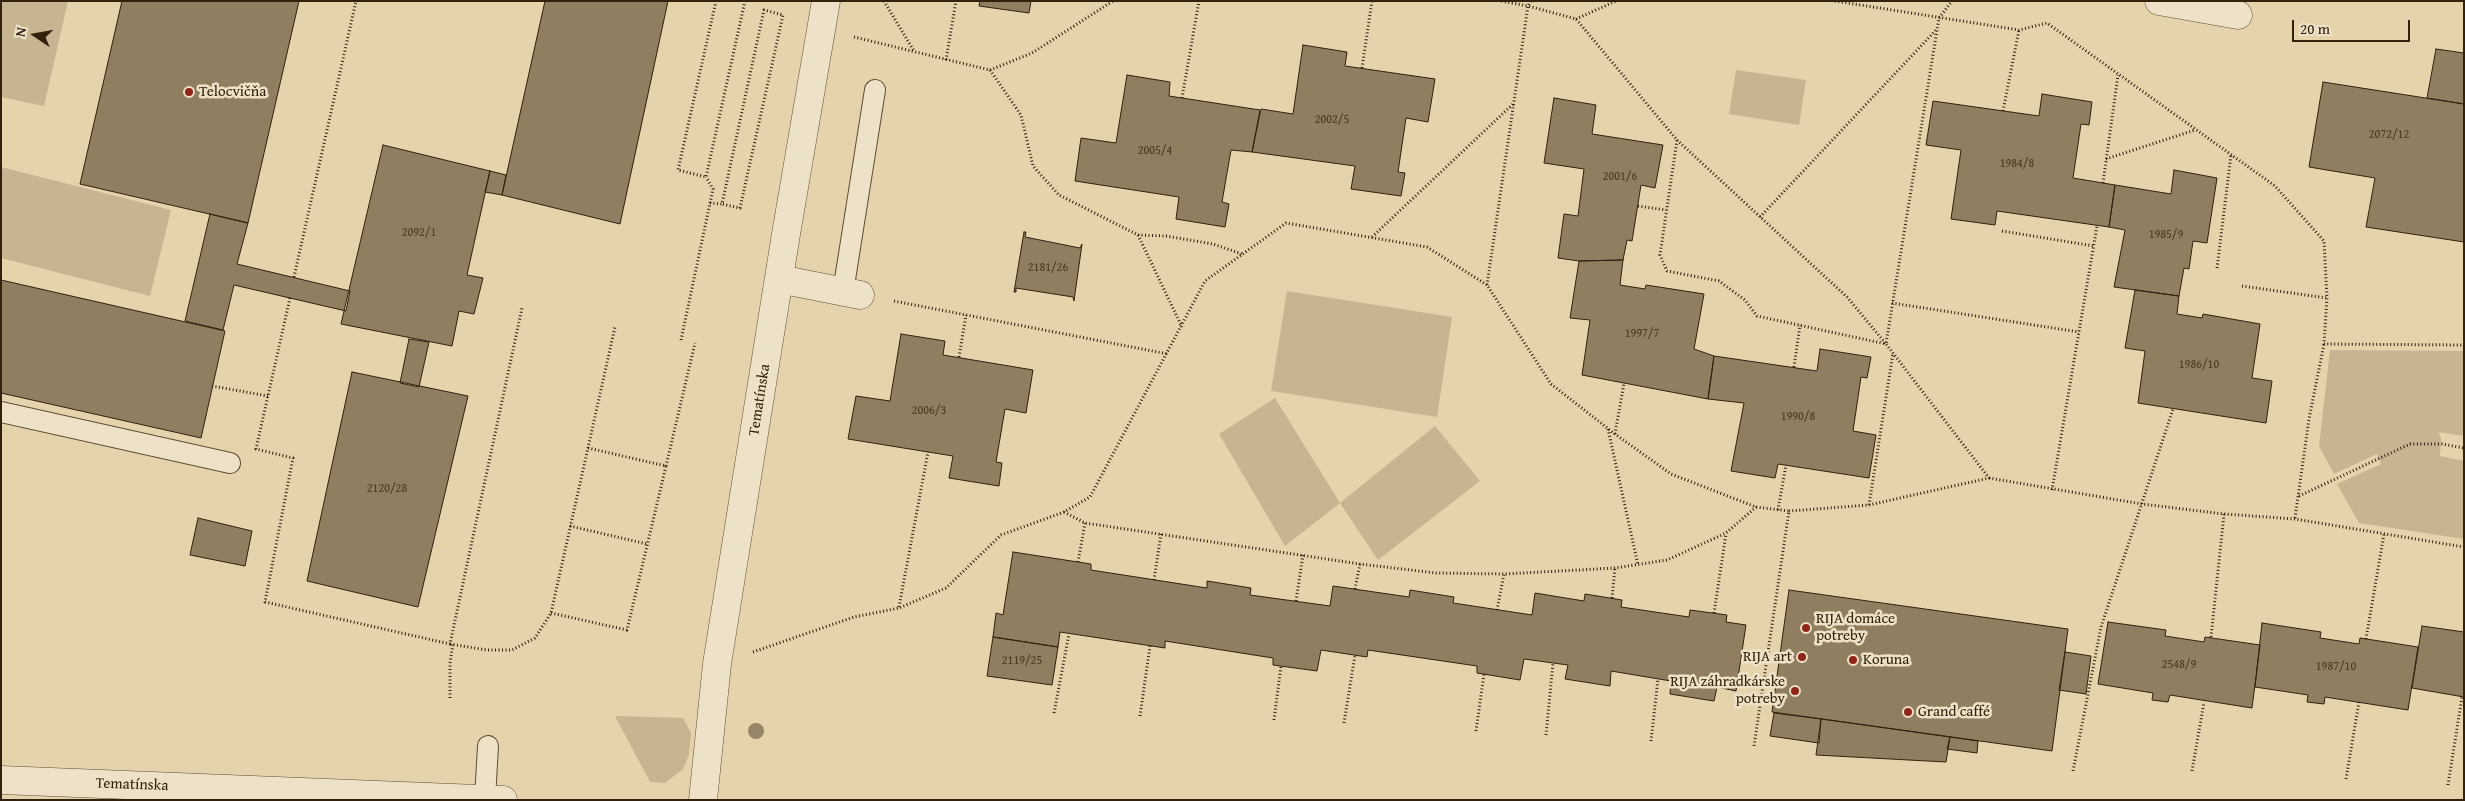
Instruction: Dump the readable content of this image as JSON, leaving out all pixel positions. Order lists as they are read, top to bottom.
{
  "streets": {
    "street": ["Tematínska"]
  },
  "places": [
    "Telocvičňa",
    "RIJA domáce potreby",
    "RIJA art",
    "Koruna",
    "RIJA záhradkárske potreby",
    "Grand caffé"
  ],
  "house_numbers": [
    "2002/5",
    "2072/12",
    "2005/4",
    "1984/8",
    "2001/6",
    "2092/1",
    "1985/9",
    "2181/26",
    "1997/7",
    "1986/10",
    "2006/3",
    "1990/8",
    "2120/28",
    "2119/25",
    "2548/9",
    "1987/10"
  ],
  "scale_bar": "20 m",
  "north": "left"
}
